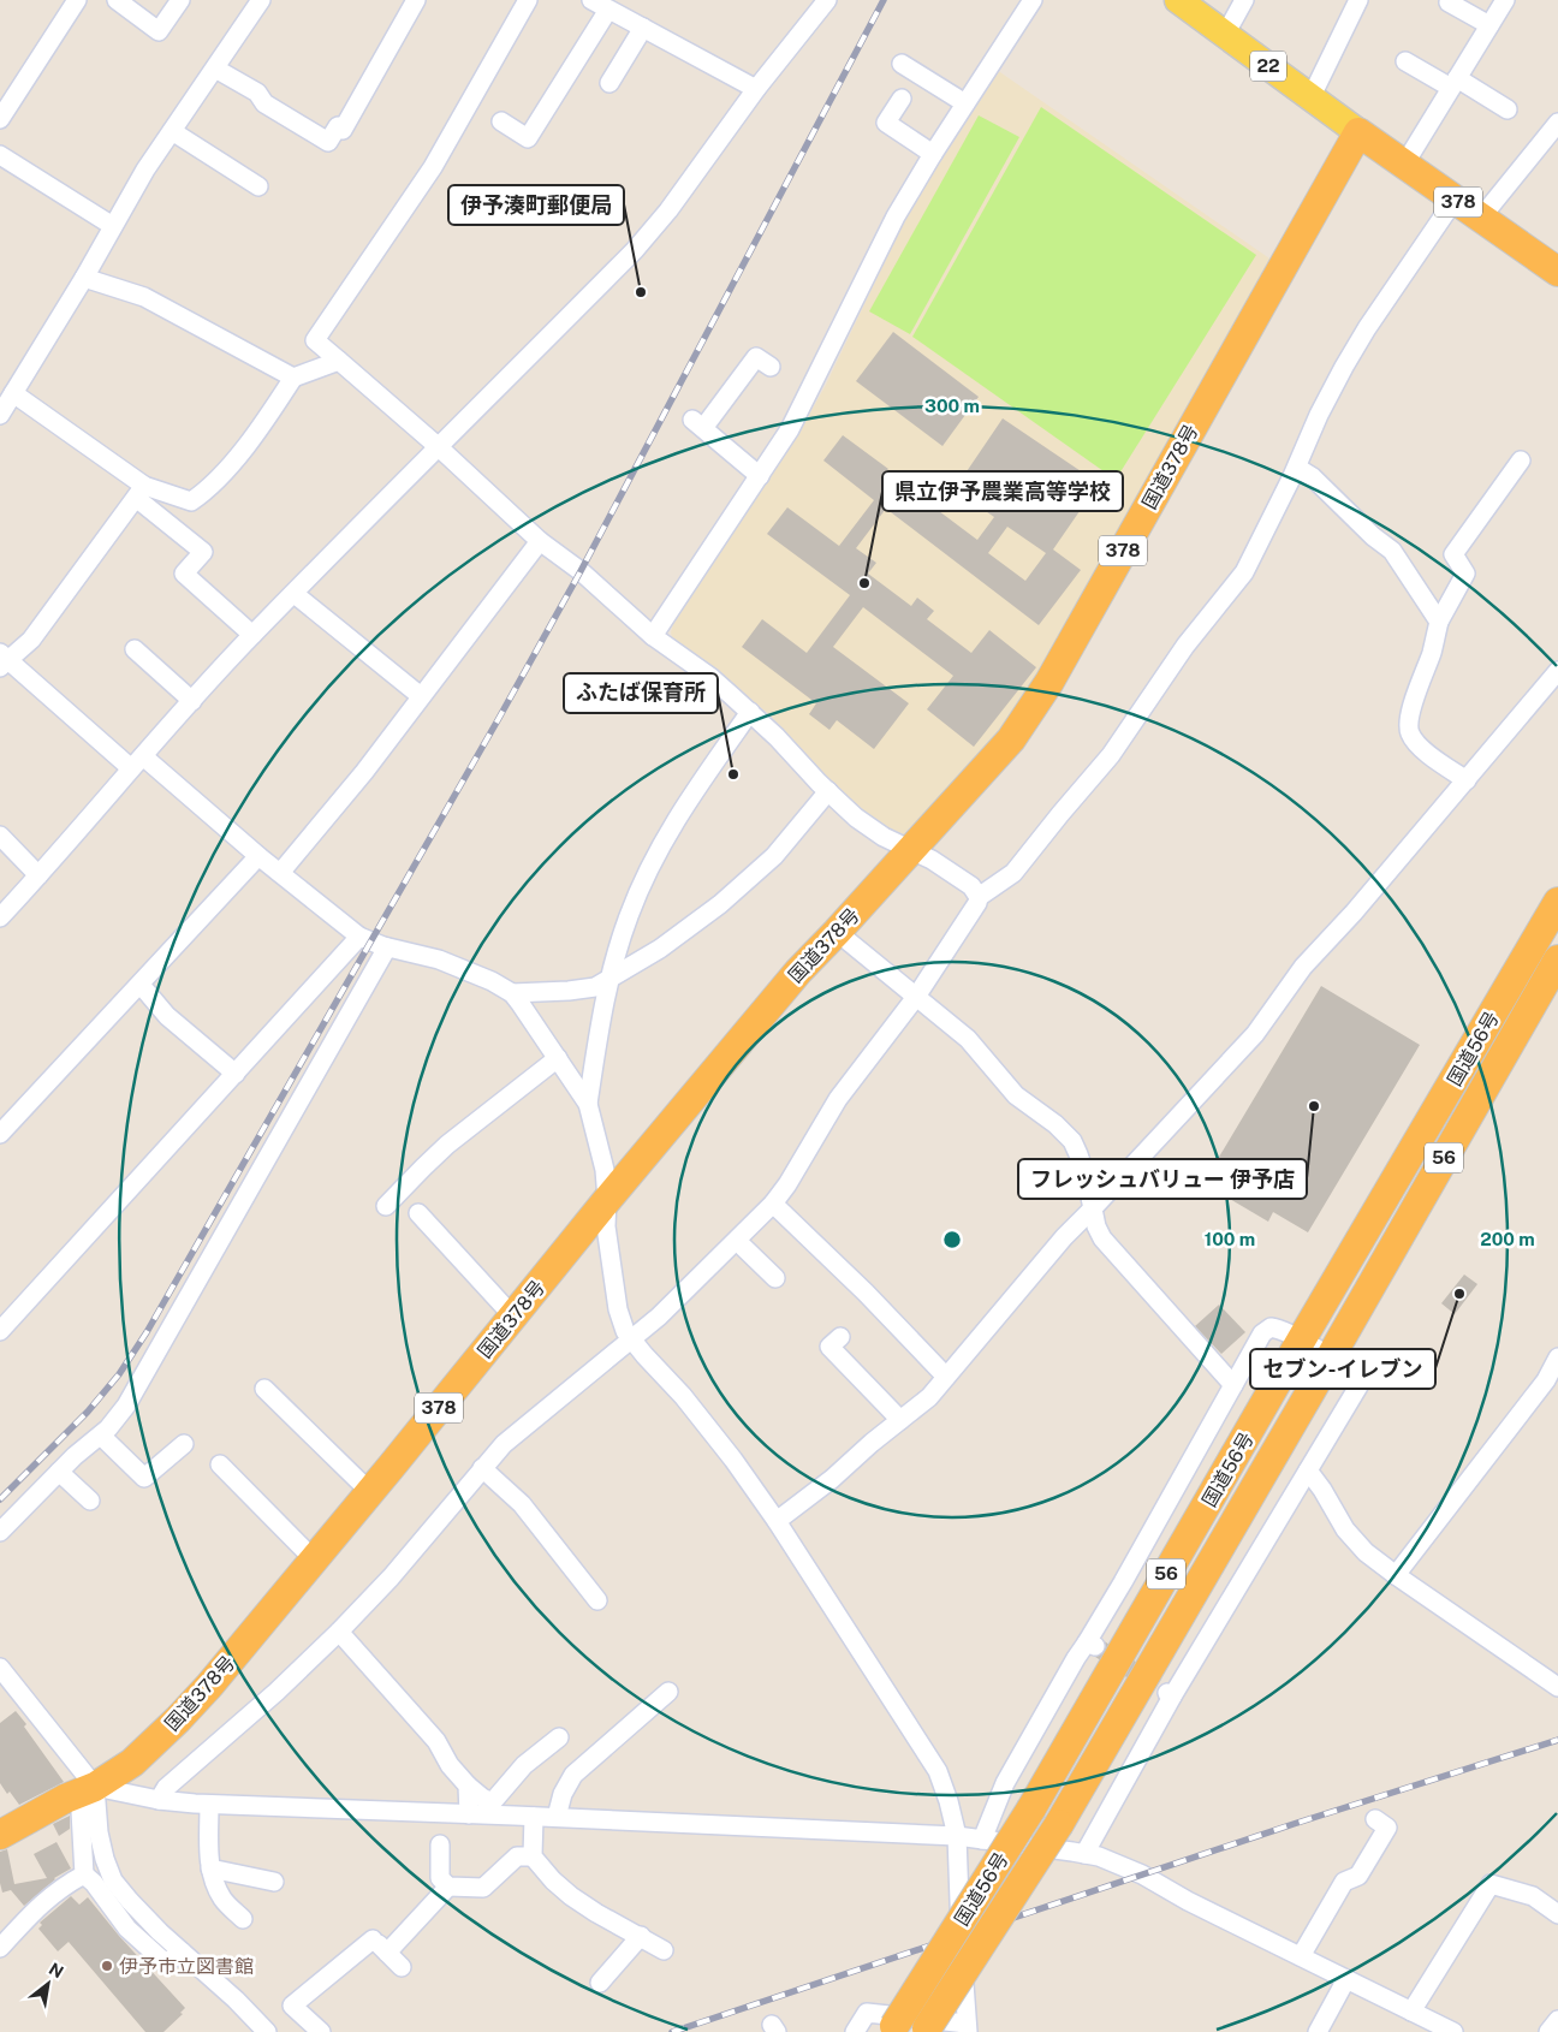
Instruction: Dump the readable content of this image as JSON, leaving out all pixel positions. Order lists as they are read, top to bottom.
{
  "streets": {
    "highway": [
      "378",
      "国道378号",
      "国道56号",
      "56"
    ],
    "main road": ["22"]
  },
  "crossings": [
    ["22", "378"],
    ["22", "国道378号"],
    ["378", "国道378号"]
  ],
  "places": [
    "伊予湊町郵便局",
    "県立伊予農業高等学校",
    "ふたば保育所",
    "フレッシュバリュー 伊予店",
    "セブン-イレブン",
    "伊予市立図書館"
  ],
  "north": "top right",
  "rings": ["300 m", "100 m", "200 m"]
}
